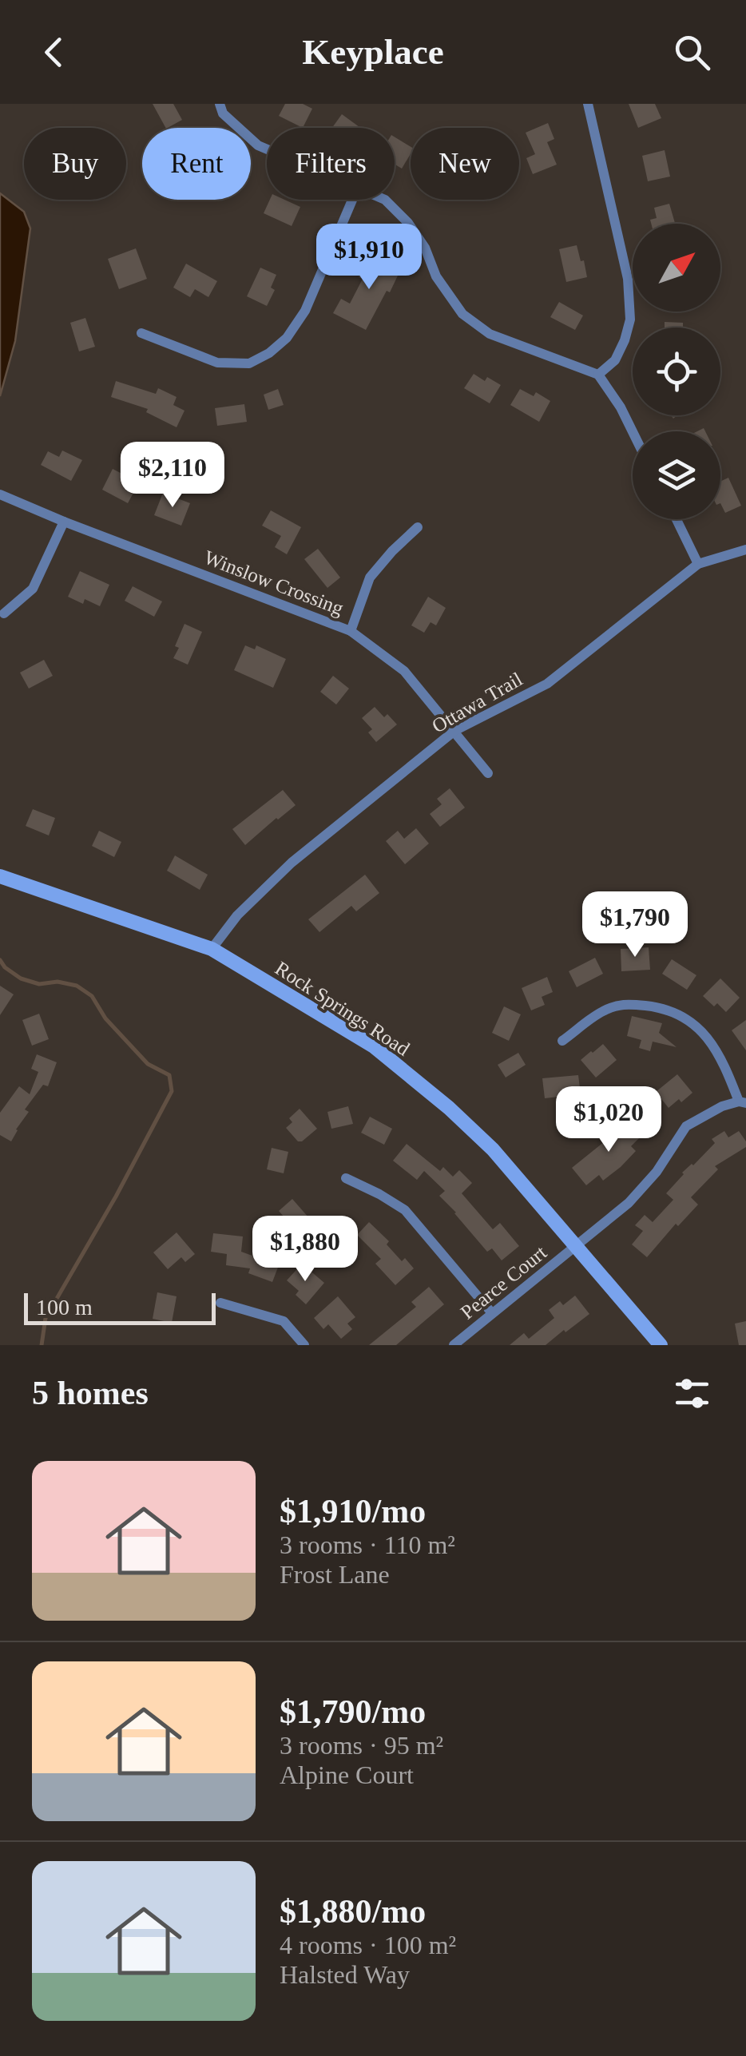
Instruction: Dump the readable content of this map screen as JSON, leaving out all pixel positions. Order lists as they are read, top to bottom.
{
  "streets": {
    "street": [
      "Winslow Crossing",
      "Ottawa Trail",
      "Rock Springs Road",
      "Pearce Court"
    ]
  },
  "crossings": [
    ["Winslow Crossing", "Ottawa Trail"],
    ["Ottawa Trail", "Rock Springs Road"],
    ["Rock Springs Road", "Pearce Court"]
  ],
  "scale_bar": "100 m",
  "north": "top right",
  "page": {
    "header": "Keyplace",
    "chip": [
      "Buy",
      "Rent",
      "Filters",
      "New"
    ],
    "price": [
      "$1,910",
      "$2,110",
      "$1,790",
      "$1,020",
      "$1,880"
    ],
    "scale": "100 m",
    "heading": "5 homes",
    "list": [
      {
        "name": "$1,910/mo",
        "note": "3 rooms · 110 m² · Frost Lane"
      },
      {
        "name": "$1,790/mo",
        "note": "3 rooms · 95 m² · Alpine Court"
      },
      {
        "name": "$1,880/mo",
        "note": "4 rooms · 100 m² · Halsted Way"
      }
    ]
  }
}
